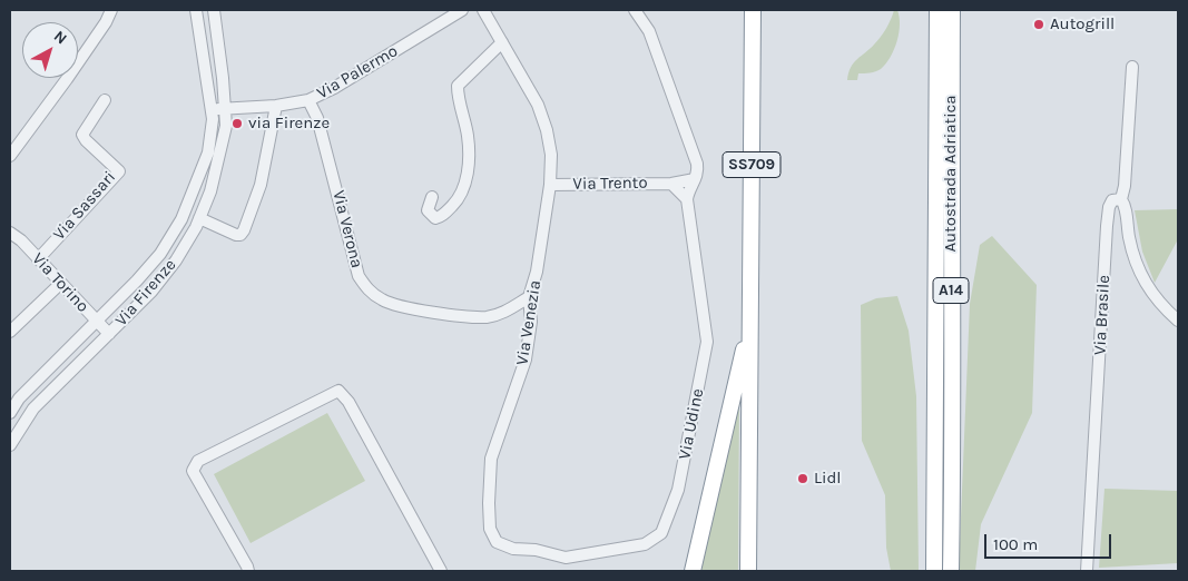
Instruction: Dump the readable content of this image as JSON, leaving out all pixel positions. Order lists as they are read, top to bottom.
{
  "streets": {
    "highway": ["SS709", "Autostrada Adriatica", "A14"],
    "street": [
      "Via Palermo",
      "Via Trento",
      "Via Sassari",
      "Via Verona",
      "Via Torino",
      "Via Firenze",
      "Via Brasile",
      "Via Venezia",
      "Via Udine"
    ]
  },
  "crossings": [
    ["Via Palermo", "Via Verona"],
    ["Via Palermo", "Via Firenze"],
    ["Via Trento", "Via Venezia"],
    ["Via Sassari", "Via Torino"],
    ["Via Verona", "Via Venezia"],
    ["Via Torino", "Via Firenze"],
    ["Via Venezia", "Via Udine"]
  ],
  "places": ["Autogrill", "via Firenze", "Lidl"],
  "scale_bar": "100 m",
  "north": "top right"
}
